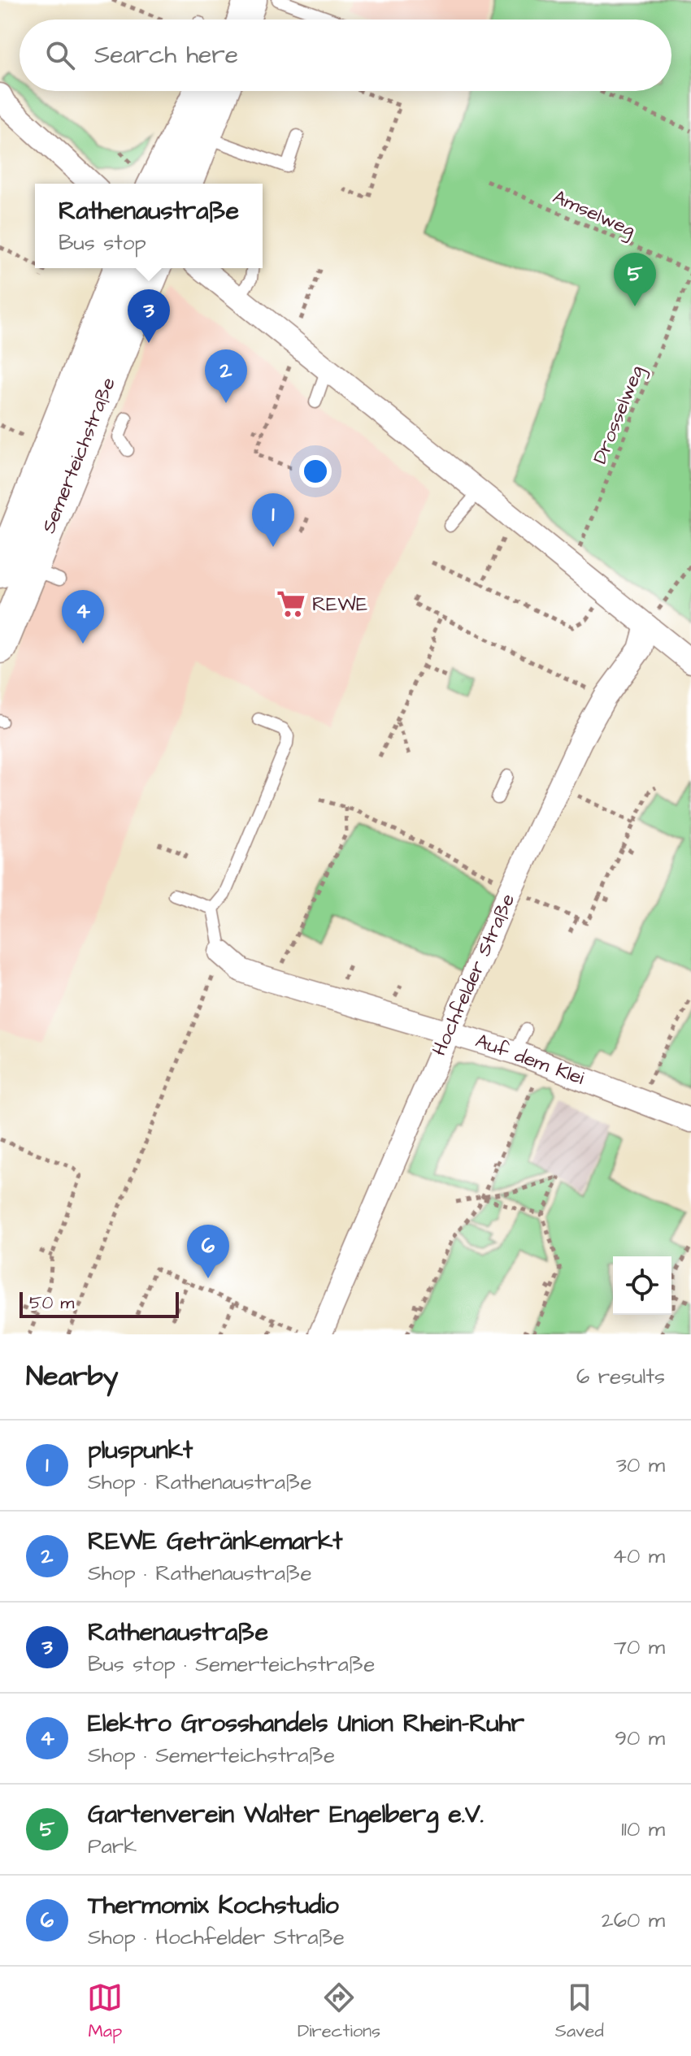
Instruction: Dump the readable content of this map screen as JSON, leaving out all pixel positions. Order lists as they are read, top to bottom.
{
  "streets": {
    "main road": ["Semerteichstraße"],
    "street": ["Hochfelder Straße", "Auf dem Klei"],
    "path": ["Amselweg", "Drosselweg"]
  },
  "crossings": [
    ["Amselweg", "Drosselweg"],
    ["Hochfelder Straße", "Auf dem Klei"]
  ],
  "places": {
    "supermarket": ["REWE"]
  },
  "scale_bar": "50 m",
  "page": {
    "search": "Search here",
    "popup": ["Rathenaustraße", "Bus stop"],
    "pins": [
      "5",
      "3",
      "2",
      "1",
      "4",
      "6"
    ],
    "scale": "50 m",
    "heading": ["Nearby", "6 results"],
    "list": [
      {
        "mark": "1",
        "name": "pluspunkt",
        "note": "Shop · Rathenaustraße",
        "value": "30 m"
      },
      {
        "mark": "2",
        "name": "REWE Getränkemarkt",
        "note": "Shop · Rathenaustraße",
        "value": "40 m"
      },
      {
        "mark": "3",
        "name": "Rathenaustraße",
        "note": "Bus stop · Semerteichstraße",
        "value": "70 m"
      },
      {
        "mark": "4",
        "name": "Elektro Grosshandels Union Rhein-Ruhr",
        "note": "Shop · Semerteichstraße",
        "value": "90 m"
      },
      {
        "mark": "5",
        "name": "Gartenverein Walter Engelberg e.V.",
        "note": "Park",
        "value": "110 m"
      },
      {
        "mark": "6",
        "name": "Thermomix Kochstudio",
        "note": "Shop · Hochfelder Straße",
        "value": "260 m"
      }
    ],
    "nav": ["Map", "Directions", "Saved"]
  }
}
